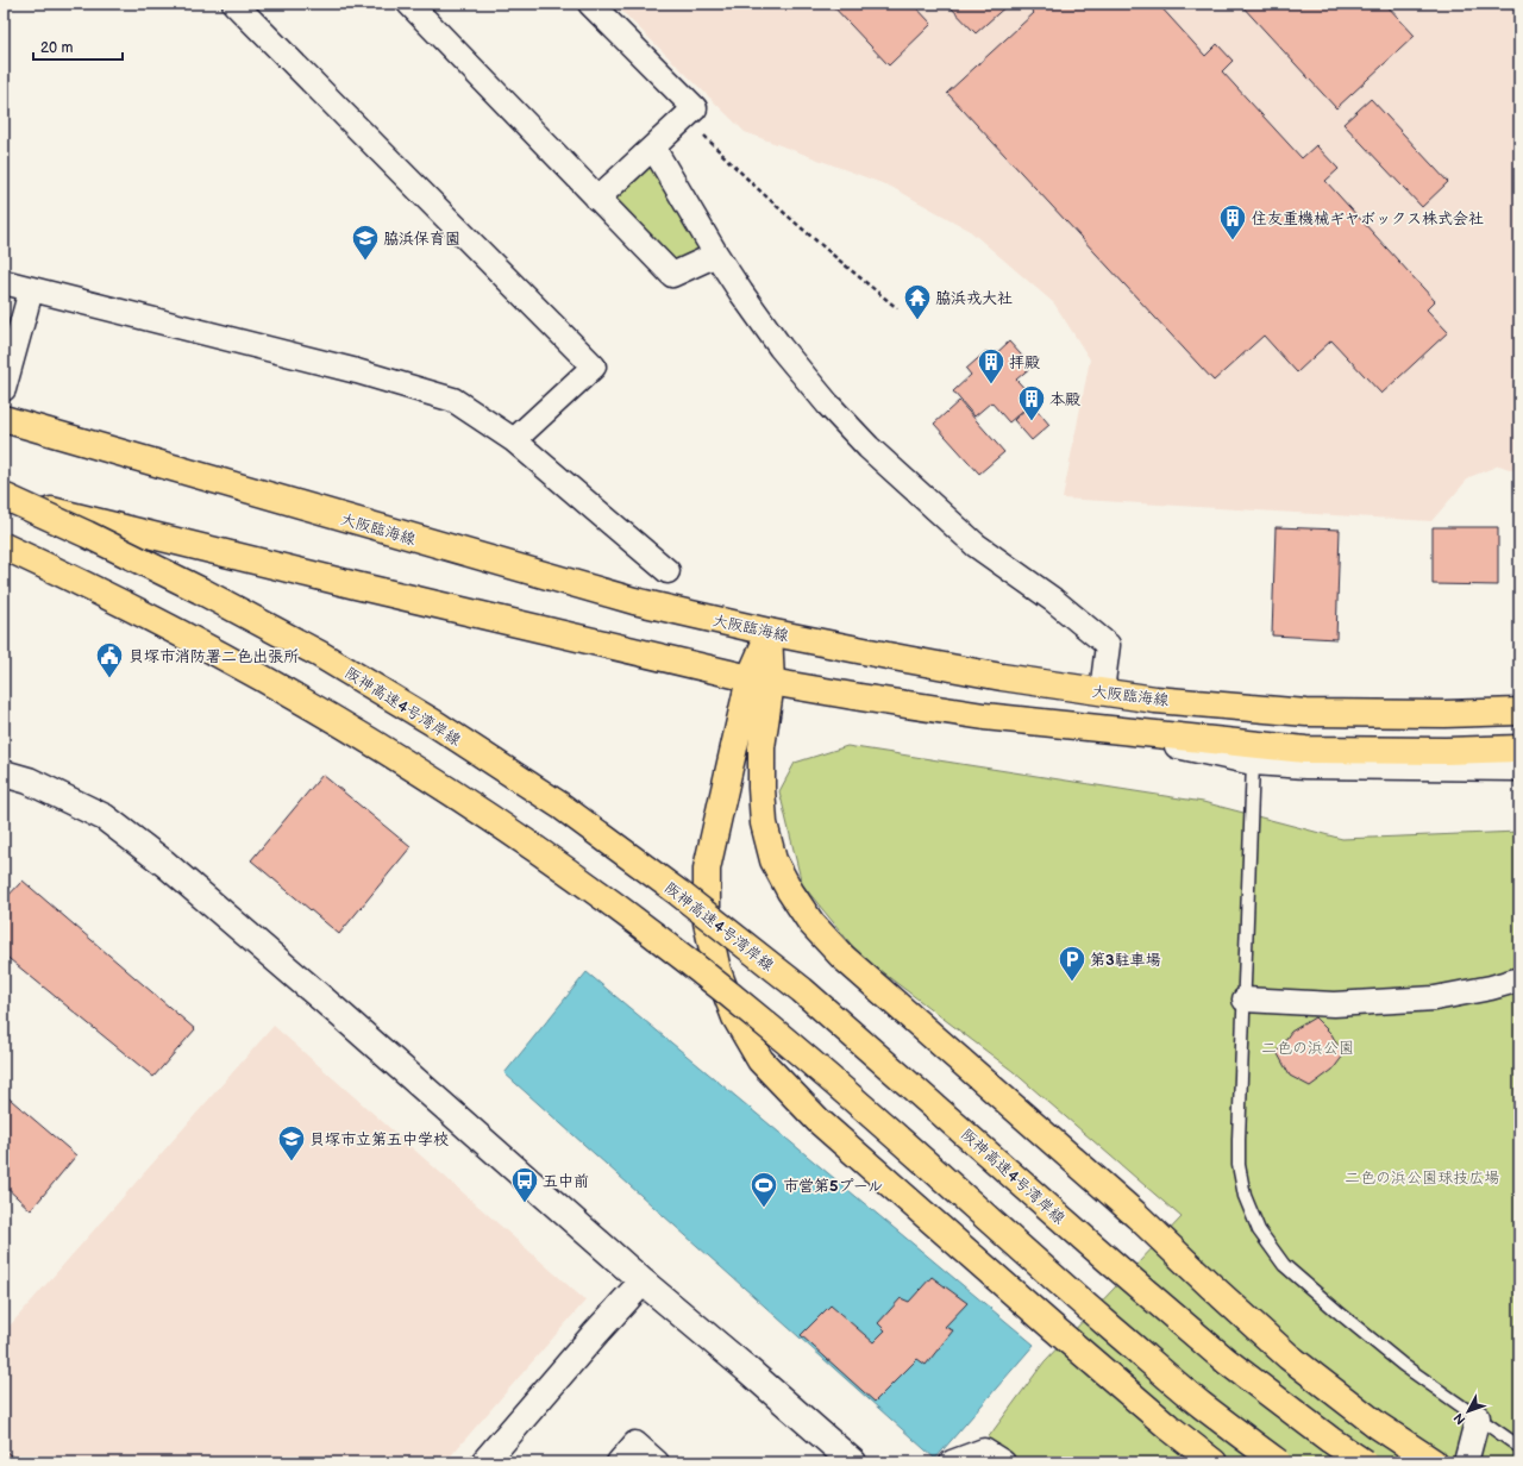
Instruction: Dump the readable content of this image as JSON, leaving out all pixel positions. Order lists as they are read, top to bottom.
{
  "streets": {
    "main road": ["大阪臨海線", "阪神高速4号湾岸線"]
  },
  "parks": ["二色の浜公園", "二色の浜公園球技広場"],
  "places": {
    "building": ["住友重機械ギヤボックス株式会社", "拝殿", "本殿"],
    "school or university": ["脇浜保育園", "貝塚市立第五中学校"],
    "temple": ["脇浜戎大社"],
    "public building": ["貝塚市消防署二色出張所"],
    "parking": ["第3駐車場"],
    "bus stop": ["五中前"],
    "sports": ["市営第5プール"]
  },
  "scale_bar": "20 m",
  "north": "bottom left"
}
